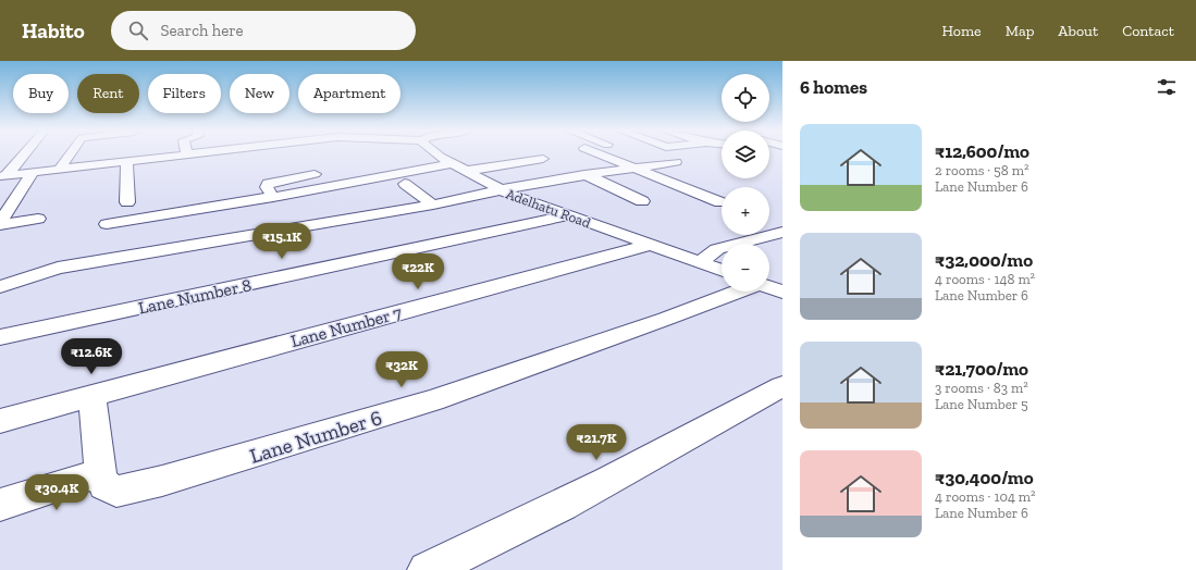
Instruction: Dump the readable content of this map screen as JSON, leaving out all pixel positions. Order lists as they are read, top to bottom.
{
  "streets": {
    "street": [
      "Adelhatu Road",
      "Lane Number 8",
      "Lane Number 7",
      "Lane Number 6"
    ]
  },
  "crossings": [
    ["Adelhatu Road", "Lane Number 8"],
    ["Adelhatu Road", "Lane Number 7"]
  ],
  "page": {
    "header": "Habito",
    "search": "Search here",
    "nav": [
      "Home",
      "Map",
      "About",
      "Contact"
    ],
    "heading": "6 homes",
    "map_buttons": ["+", "−"],
    "chip": [
      "Buy",
      "Rent",
      "Filters",
      "New",
      "Apartment"
    ],
    "list": [
      {
        "name": "₹12,600/mo",
        "note": "2 rooms · 58 m² · Lane Number 6"
      },
      {
        "name": "₹32,000/mo",
        "note": "4 rooms · 148 m² · Lane Number 6"
      },
      {
        "name": "₹21,700/mo",
        "note": "3 rooms · 83 m² · Lane Number 5"
      },
      {
        "name": "₹30,400/mo",
        "note": "4 rooms · 104 m² · Lane Number 6"
      }
    ],
    "price": [
      "₹15.1K",
      "₹22K",
      "₹12.6K",
      "₹32K",
      "₹21.7K",
      "₹30.4K"
    ]
  }
}
